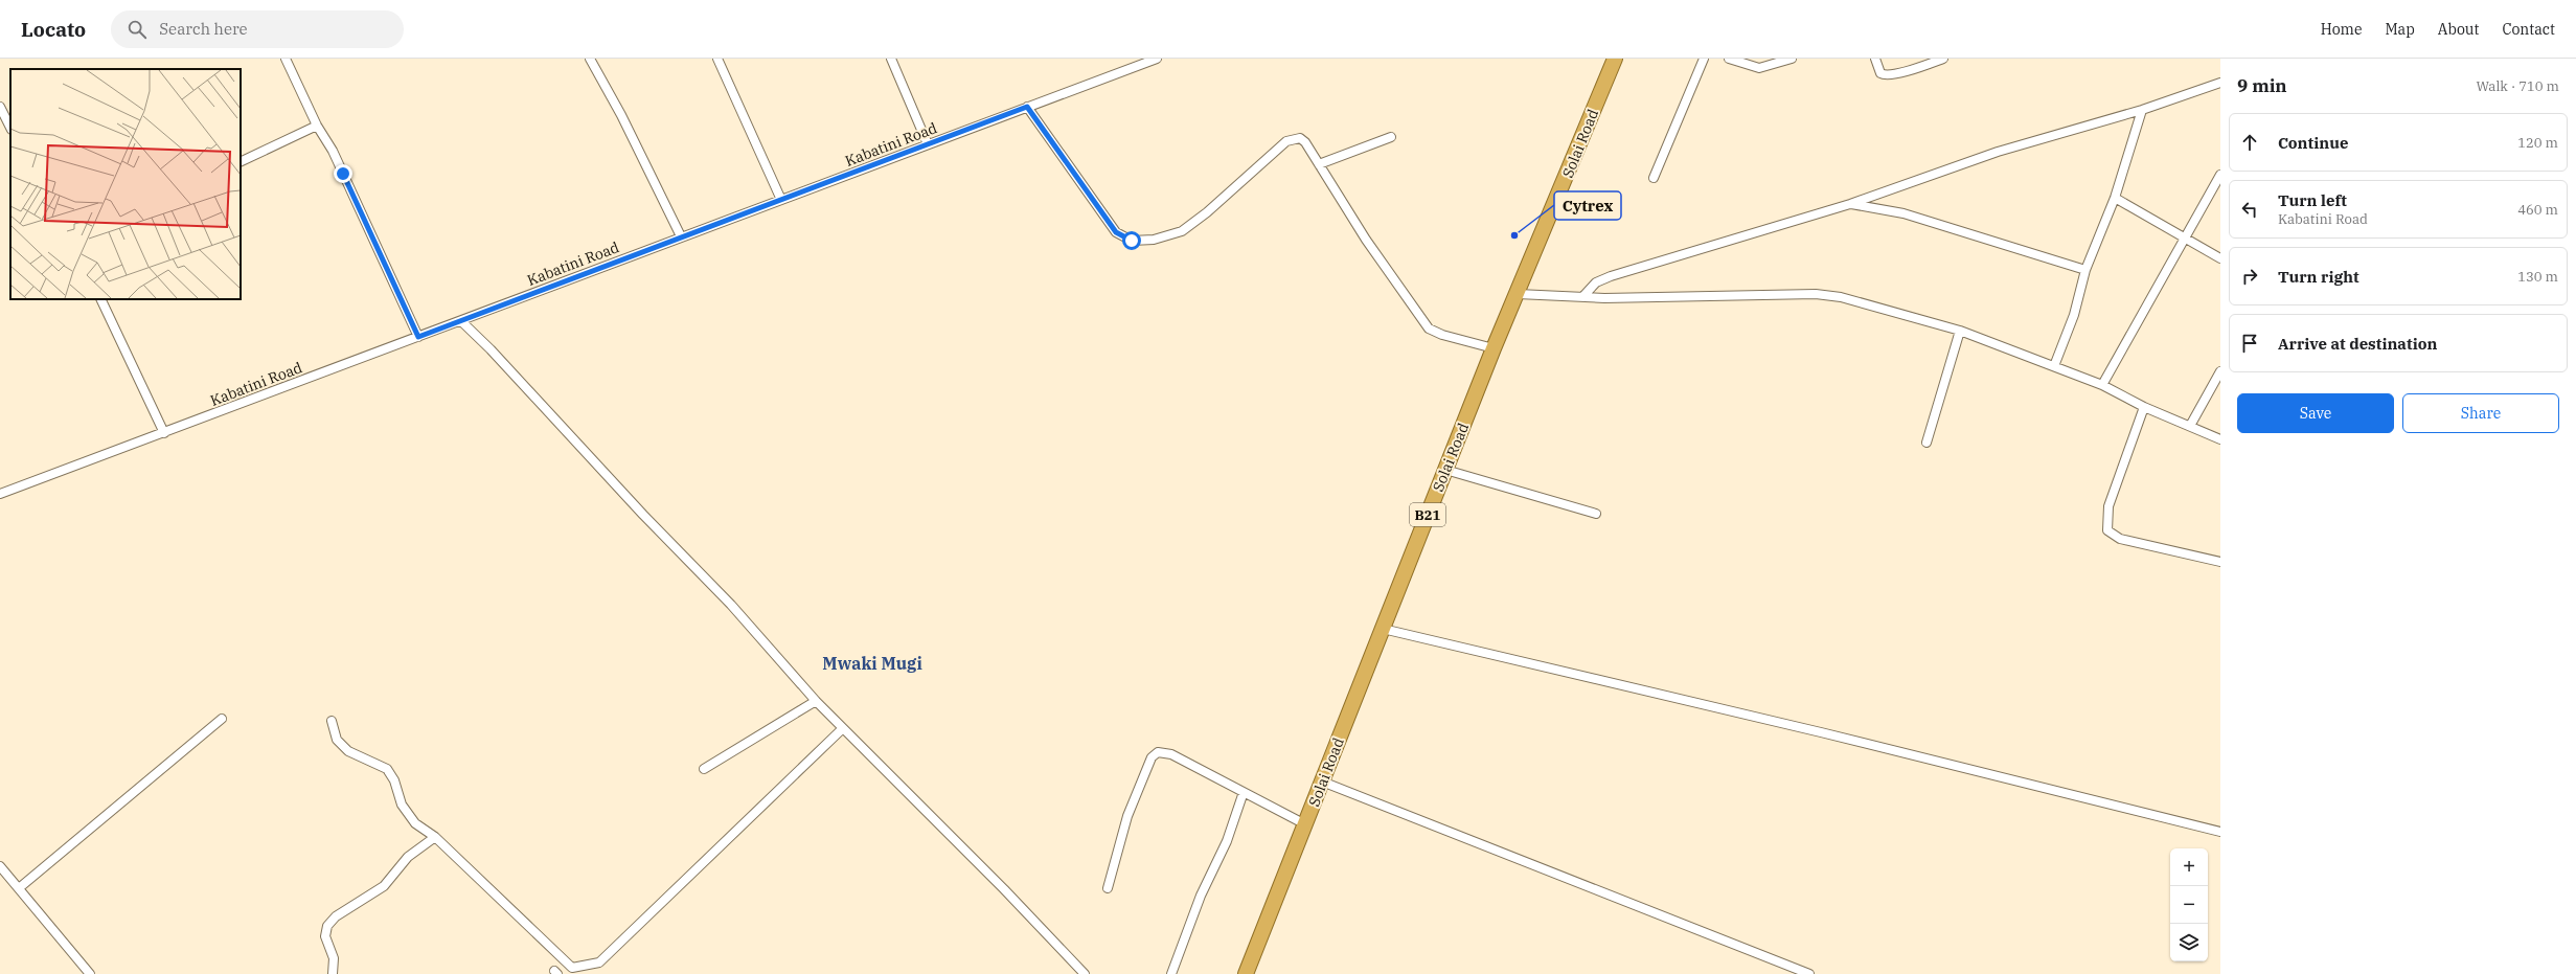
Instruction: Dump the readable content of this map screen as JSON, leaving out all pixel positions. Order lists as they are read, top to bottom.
{
  "streets": {
    "highway": ["Solai Road", "B21"],
    "street": ["Kabatini Road"]
  },
  "districts": ["Mwaki Mugi"],
  "places": ["Cytrex"],
  "page": {
    "header": "Locato",
    "search": "Search here",
    "nav": [
      "Home",
      "Map",
      "About",
      "Contact"
    ],
    "heading": ["9 min", "Walk · 710 m"],
    "list": [
      ["Continue", "120 m"],
      ["Turn left", "Kabatini Road", "460 m"],
      ["Turn right", "130 m"],
      "Arrive at destination"
    ],
    "buttons": ["Save", "Share"],
    "map_buttons": ["+", "−"]
  }
}
